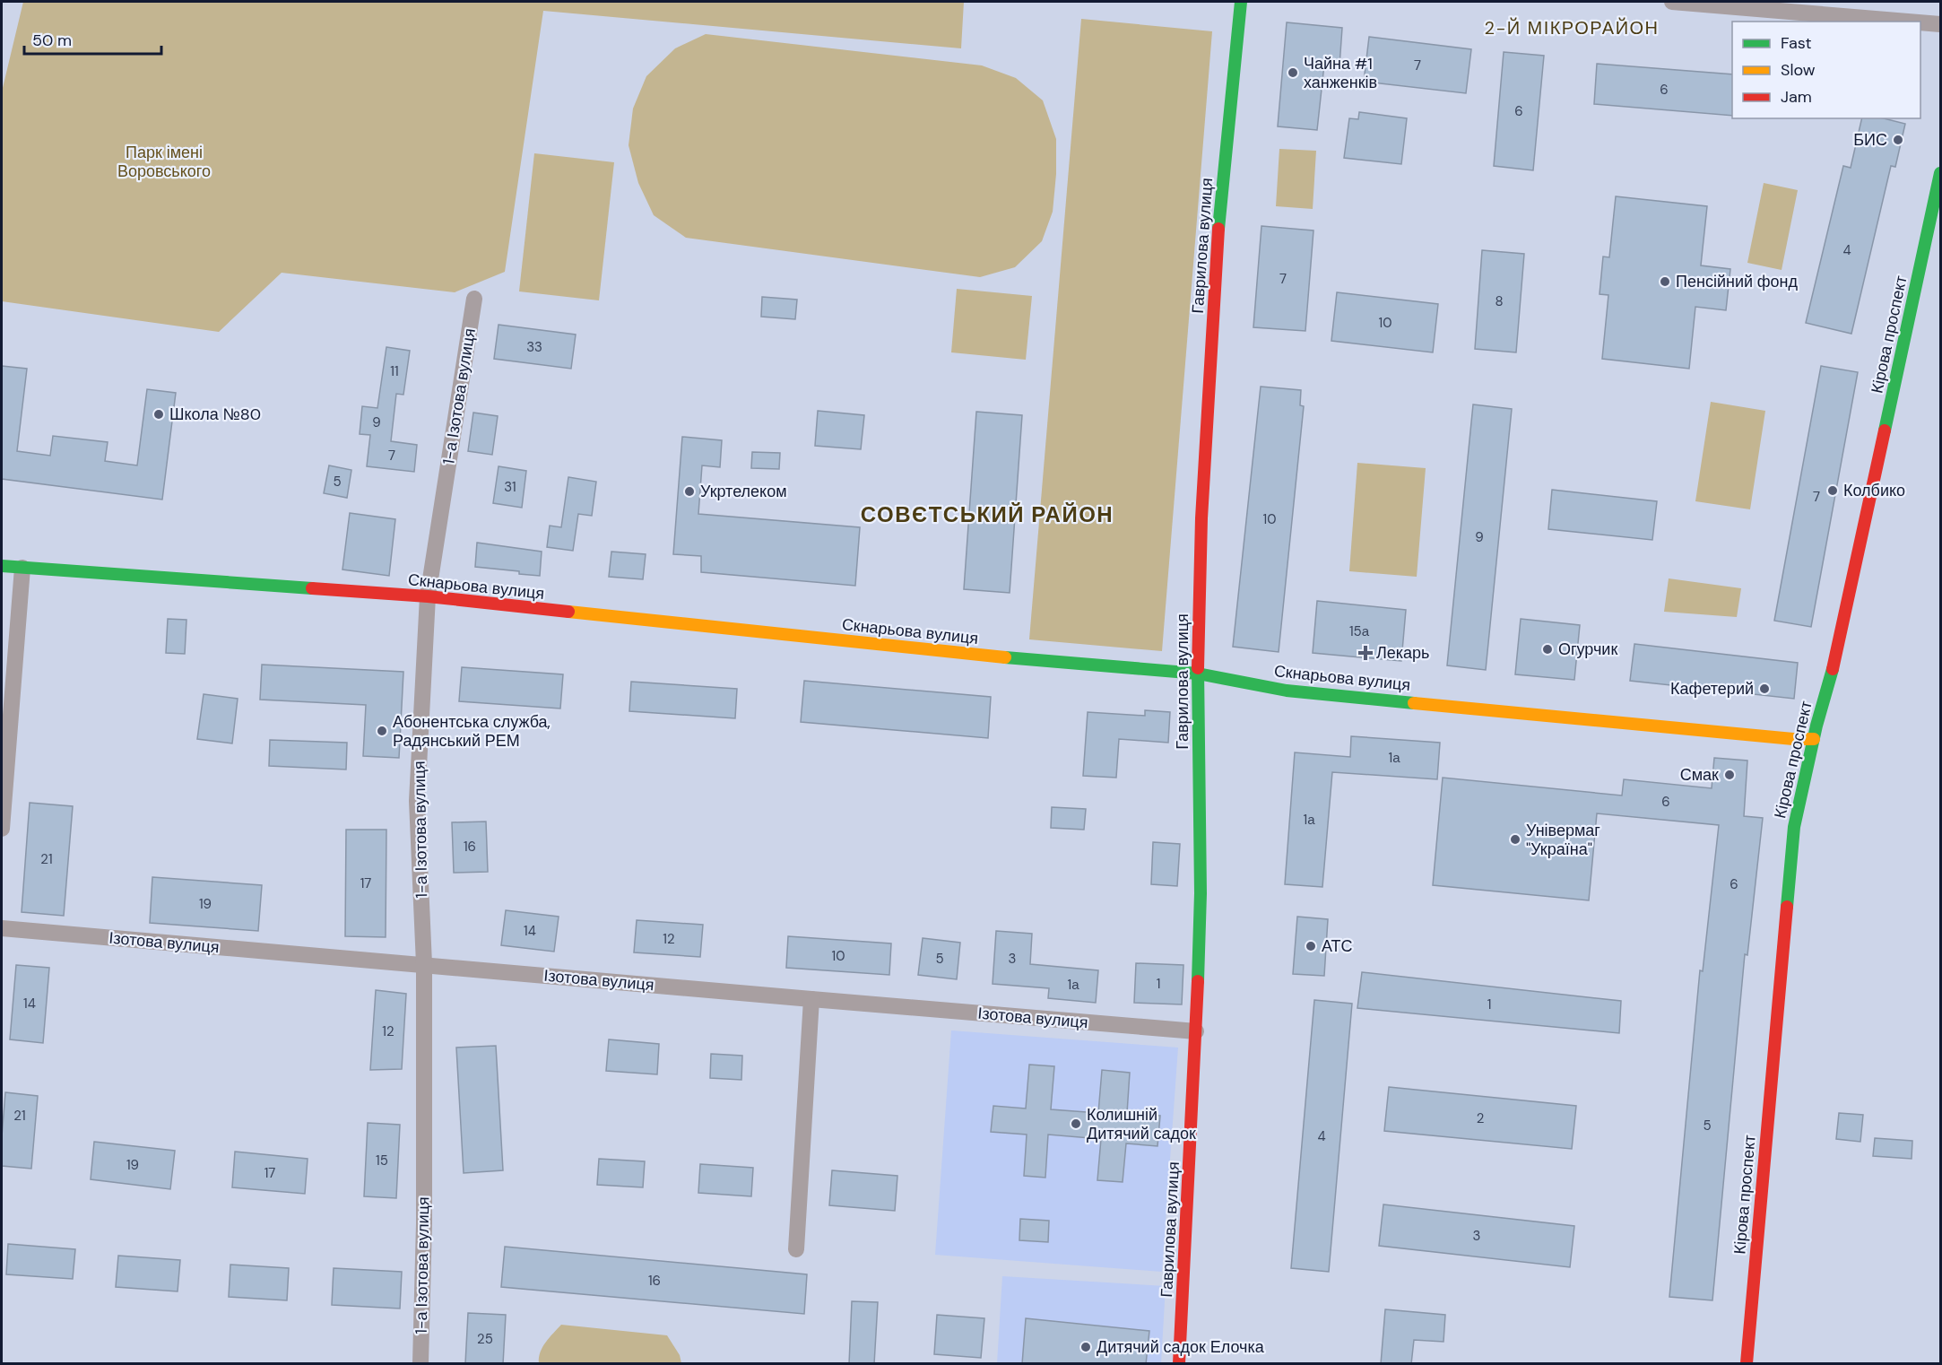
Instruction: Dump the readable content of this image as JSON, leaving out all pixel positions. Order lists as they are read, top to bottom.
{
  "streets": {
    "street": [
      "Гаврилова вулиця",
      "Кірова проспект",
      "1-а Ізотова вулиця",
      "Скнарьова вулиця",
      "Ізотова вулиця"
    ]
  },
  "crossings": [
    ["Гаврилова вулиця", "Скнарьова вулиця"],
    ["Гаврилова вулиця", "Ізотова вулиця"],
    ["Кірова проспект", "Скнарьова вулиця"],
    ["1-а Ізотова вулиця", "Скнарьова вулиця"],
    ["1-а Ізотова вулиця", "Ізотова вулиця"]
  ],
  "districts": ["2-Й МІКРОРАЙОН", "СОВЄТСЬКИЙ РАЙОН"],
  "parks": ["Парк імені Воровського"],
  "places": {
    "other": [
      "Чайна #1 ханженків",
      "БИС",
      "Пенсійний фонд",
      "Школа №80",
      "Колбико",
      "Укртелеком",
      "Огурчик",
      "Кафетерий",
      "Абонентська служба, Радянський РЕМ",
      "Смак",
      "Універмаг \"Україна\"",
      "АТС",
      "Колишній Дитячий садок",
      "Дитячий садок Елочка"
    ],
    "health": ["Лекарь"]
  },
  "house_numbers": [
    "7",
    "6",
    "6",
    "4",
    "7",
    "8",
    "10",
    "33",
    "11",
    "9",
    "7",
    "5",
    "31",
    "7",
    "10",
    "9",
    "15а",
    "1а",
    "6",
    "1а",
    "16",
    "21",
    "17",
    "6",
    "19",
    "14",
    "12",
    "10",
    "5",
    "3",
    "1",
    "1а",
    "14",
    "1",
    "12",
    "21",
    "2",
    "5",
    "4",
    "15",
    "19",
    "17",
    "3",
    "16",
    "25"
  ],
  "legend": ["Fast", "Slow", "Jam"],
  "scale_bar": "50 m"
}
